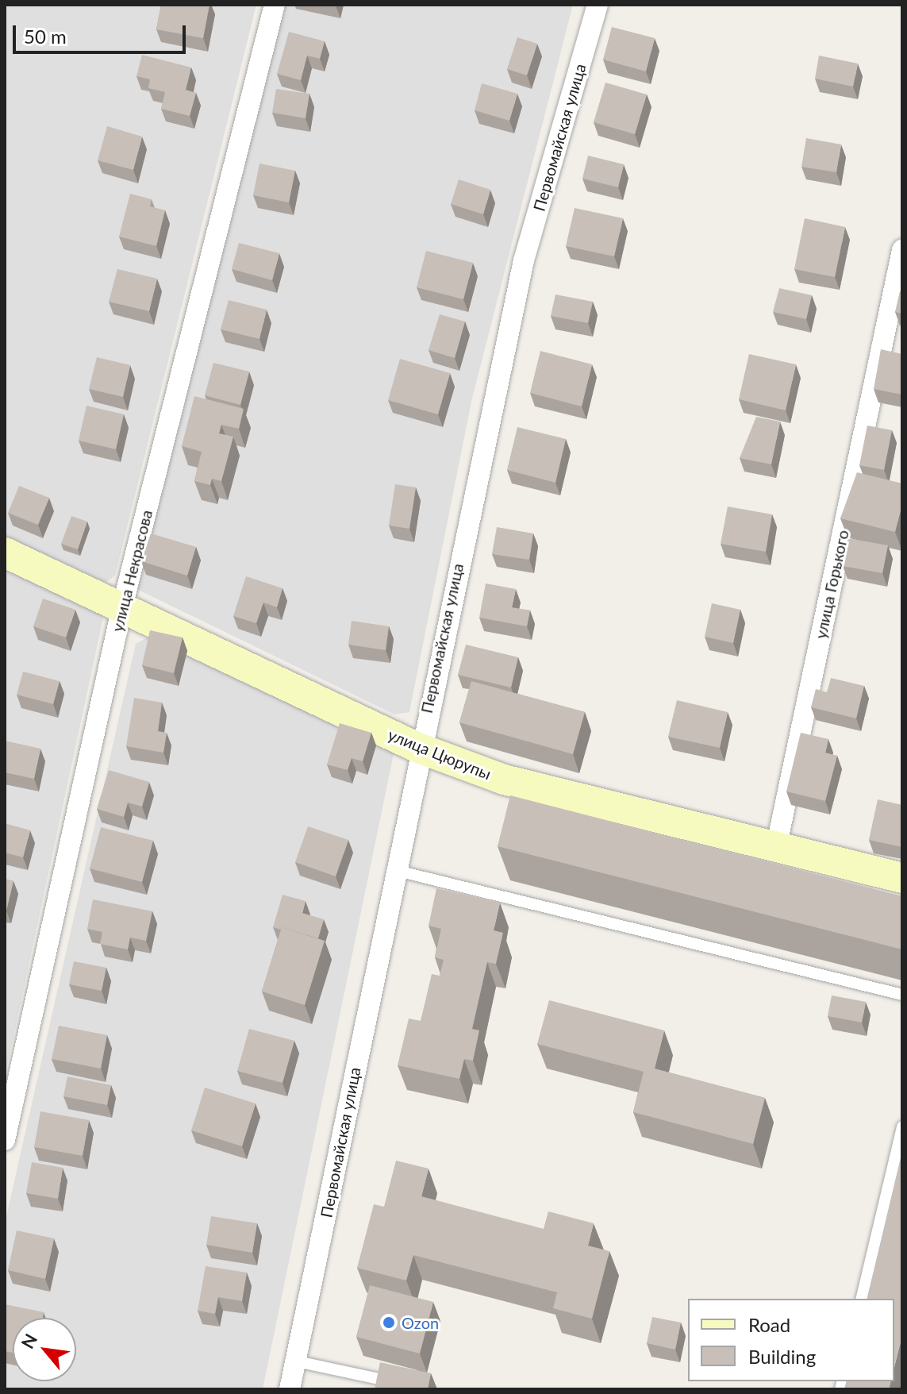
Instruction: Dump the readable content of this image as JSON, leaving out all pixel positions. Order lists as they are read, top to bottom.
{
  "streets": {
    "street": [
      "Первомайская улица",
      "улица Некрасова",
      "улица Горького",
      "улица Цюрупы"
    ]
  },
  "crossings": [
    ["Первомайская улица", "улица Цюрупы"],
    ["улица Некрасова", "улица Цюрупы"],
    ["улица Горького", "улица Цюрупы"]
  ],
  "places": ["Ozon"],
  "legend": ["Road", "Building"],
  "scale_bar": "50 m",
  "north": "top left"
}
